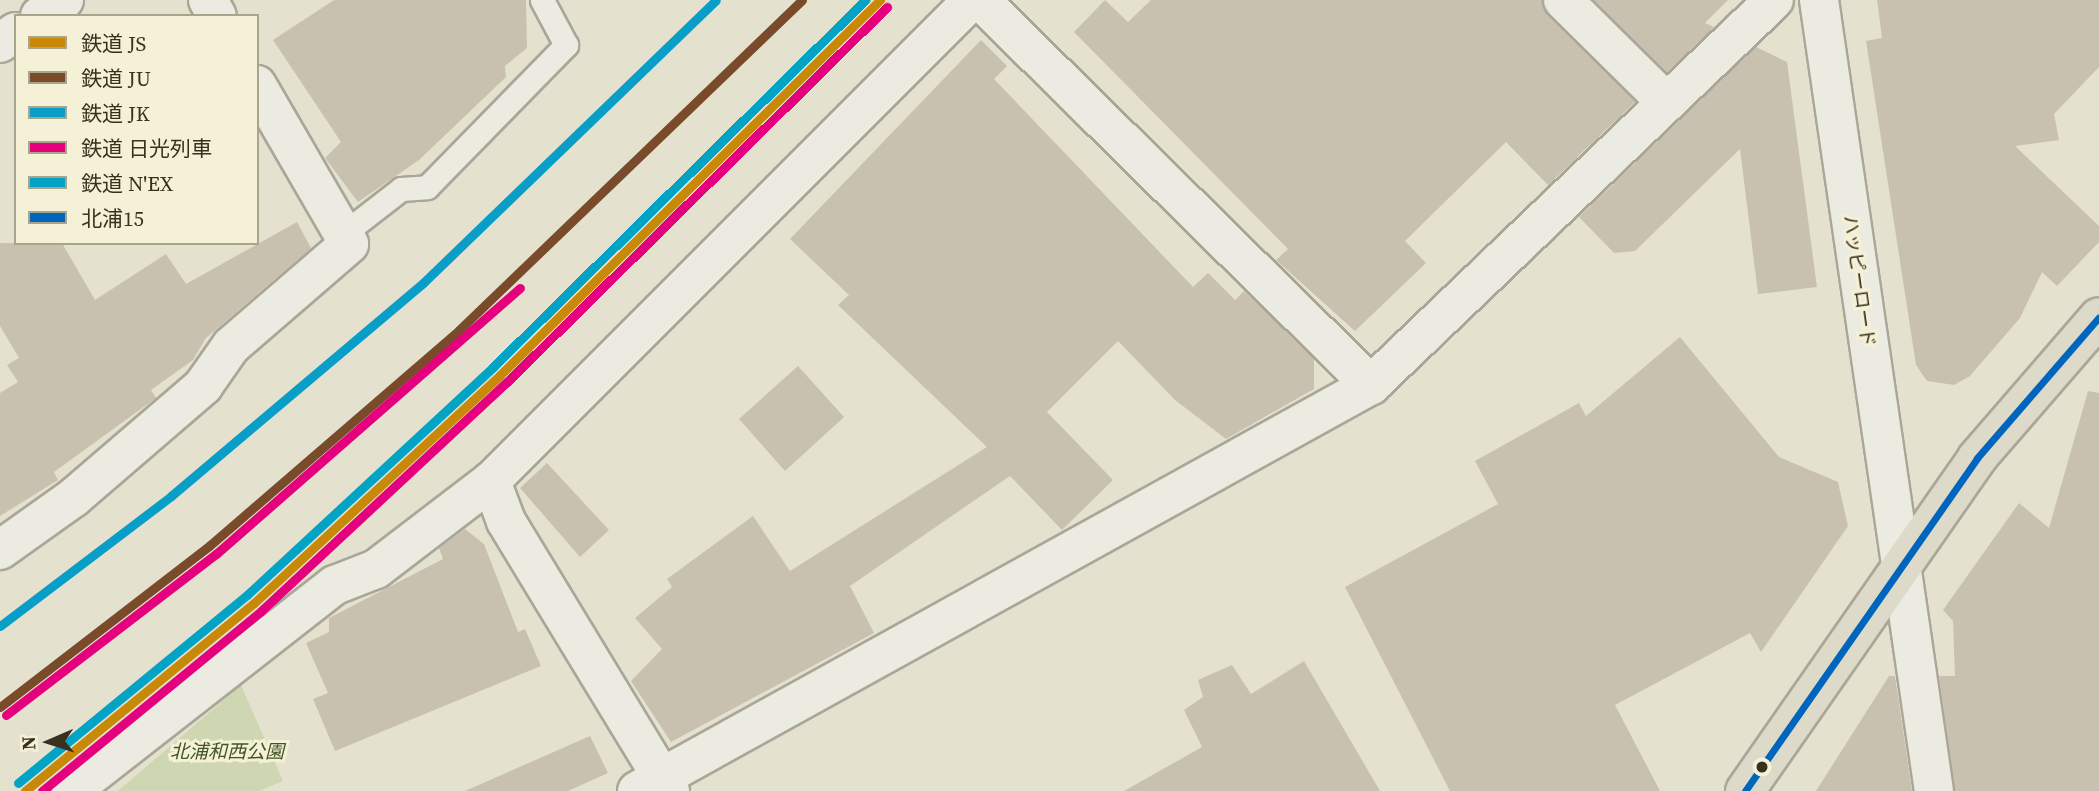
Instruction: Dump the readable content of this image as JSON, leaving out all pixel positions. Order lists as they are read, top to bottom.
{
  "streets": {
    "street": ["ハッピーロード"]
  },
  "parks": ["北浦和西公園"],
  "lines": [
    "rail line JS",
    "rail line JU",
    "rail line JK",
    "rail line N'EX",
    "rail line 日光列車",
    "transit line 北浦15"
  ],
  "legend": [
    "鉄道 JS",
    "鉄道 JU",
    "鉄道 JK",
    "鉄道 日光列車",
    "鉄道 N'EX",
    "北浦15"
  ],
  "north": "left"
}
